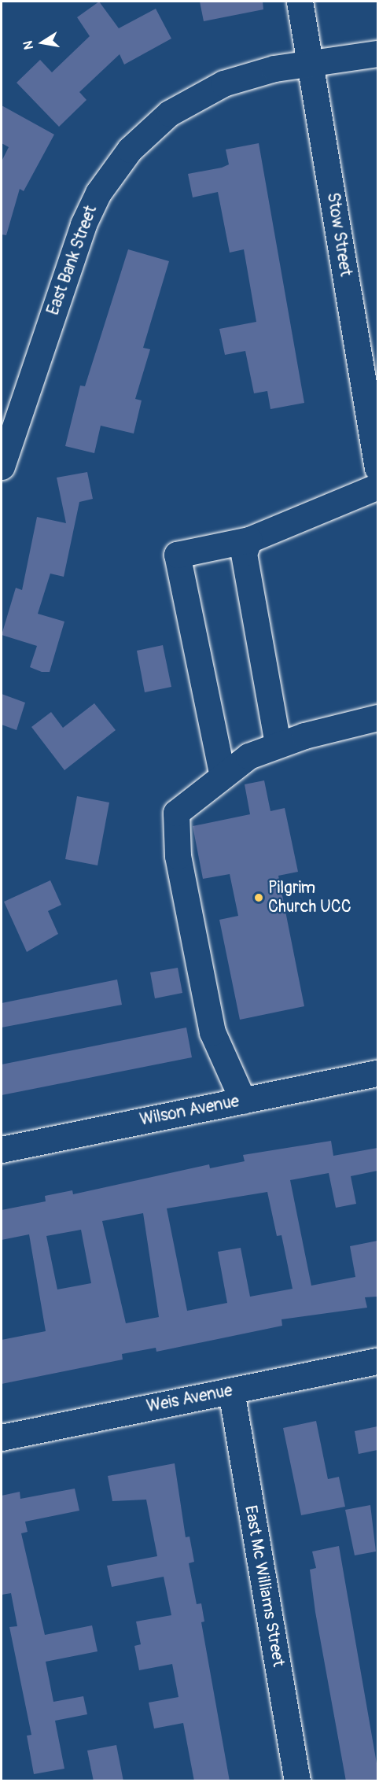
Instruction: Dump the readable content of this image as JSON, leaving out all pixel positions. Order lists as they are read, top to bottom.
{
  "streets": {
    "street": [
      "Stow Street",
      "East Bank Street",
      "Wilson Avenue",
      "Weis Avenue",
      "East Mc Williams Street"
    ]
  },
  "crossings": [
    ["Stow Street", "East Bank Street"],
    ["Weis Avenue", "East Mc Williams Street"]
  ],
  "places": ["Pilgrim Church UCC"],
  "north": "left"
}
